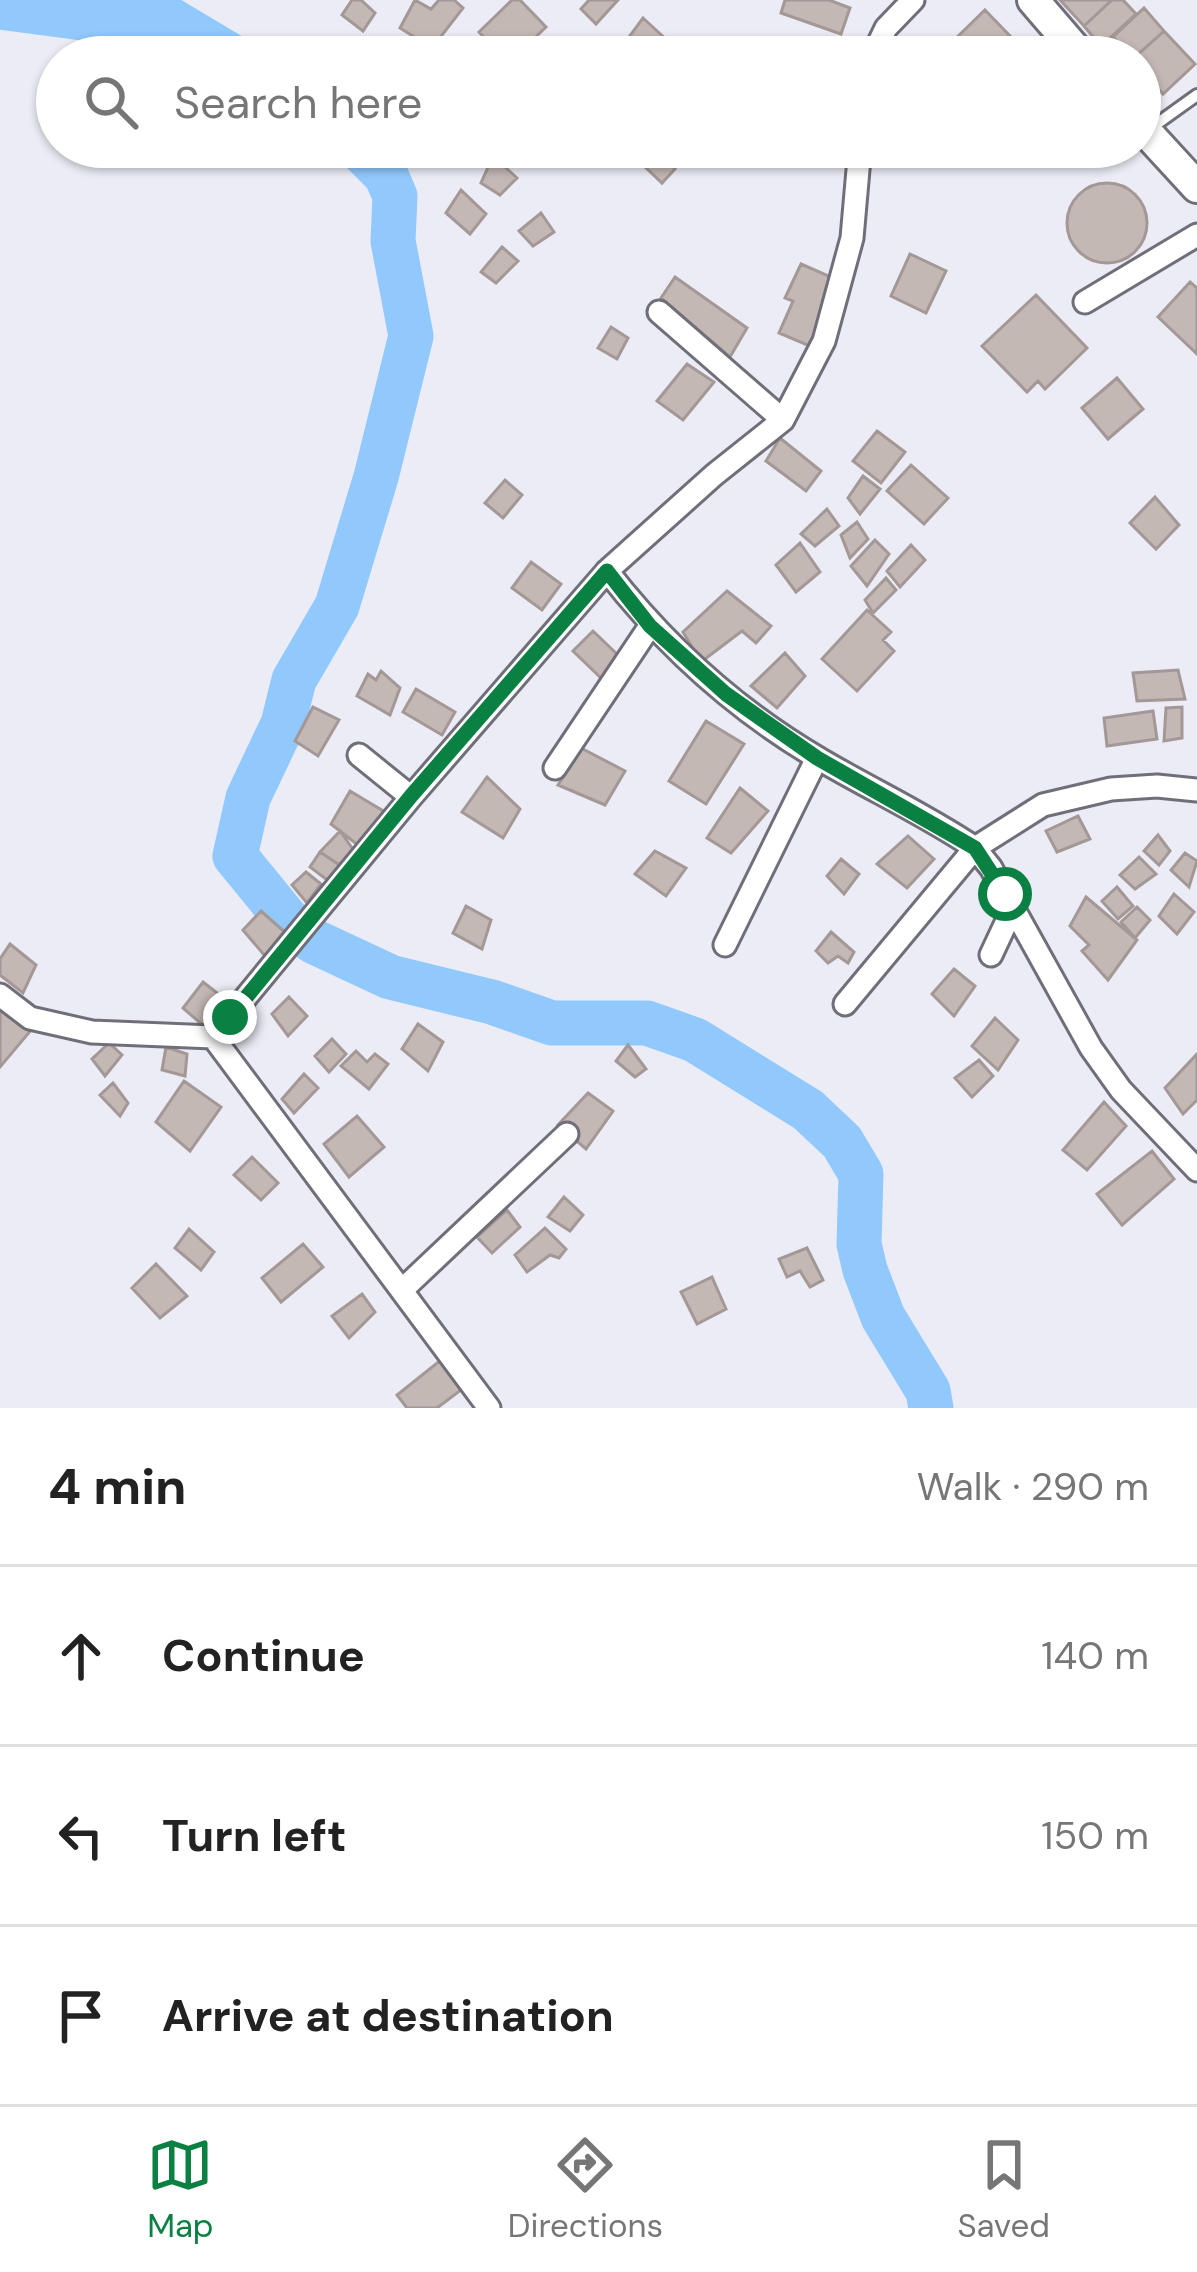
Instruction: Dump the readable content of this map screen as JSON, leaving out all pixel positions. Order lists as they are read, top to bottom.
{
  "page": {
    "search": "Search here",
    "heading": ["4 min", "Walk · 290 m"],
    "list": [
      ["Continue", "140 m"],
      ["Turn left", "150 m"],
      "Arrive at destination"
    ],
    "nav": ["Map", "Directions", "Saved"]
  }
}
